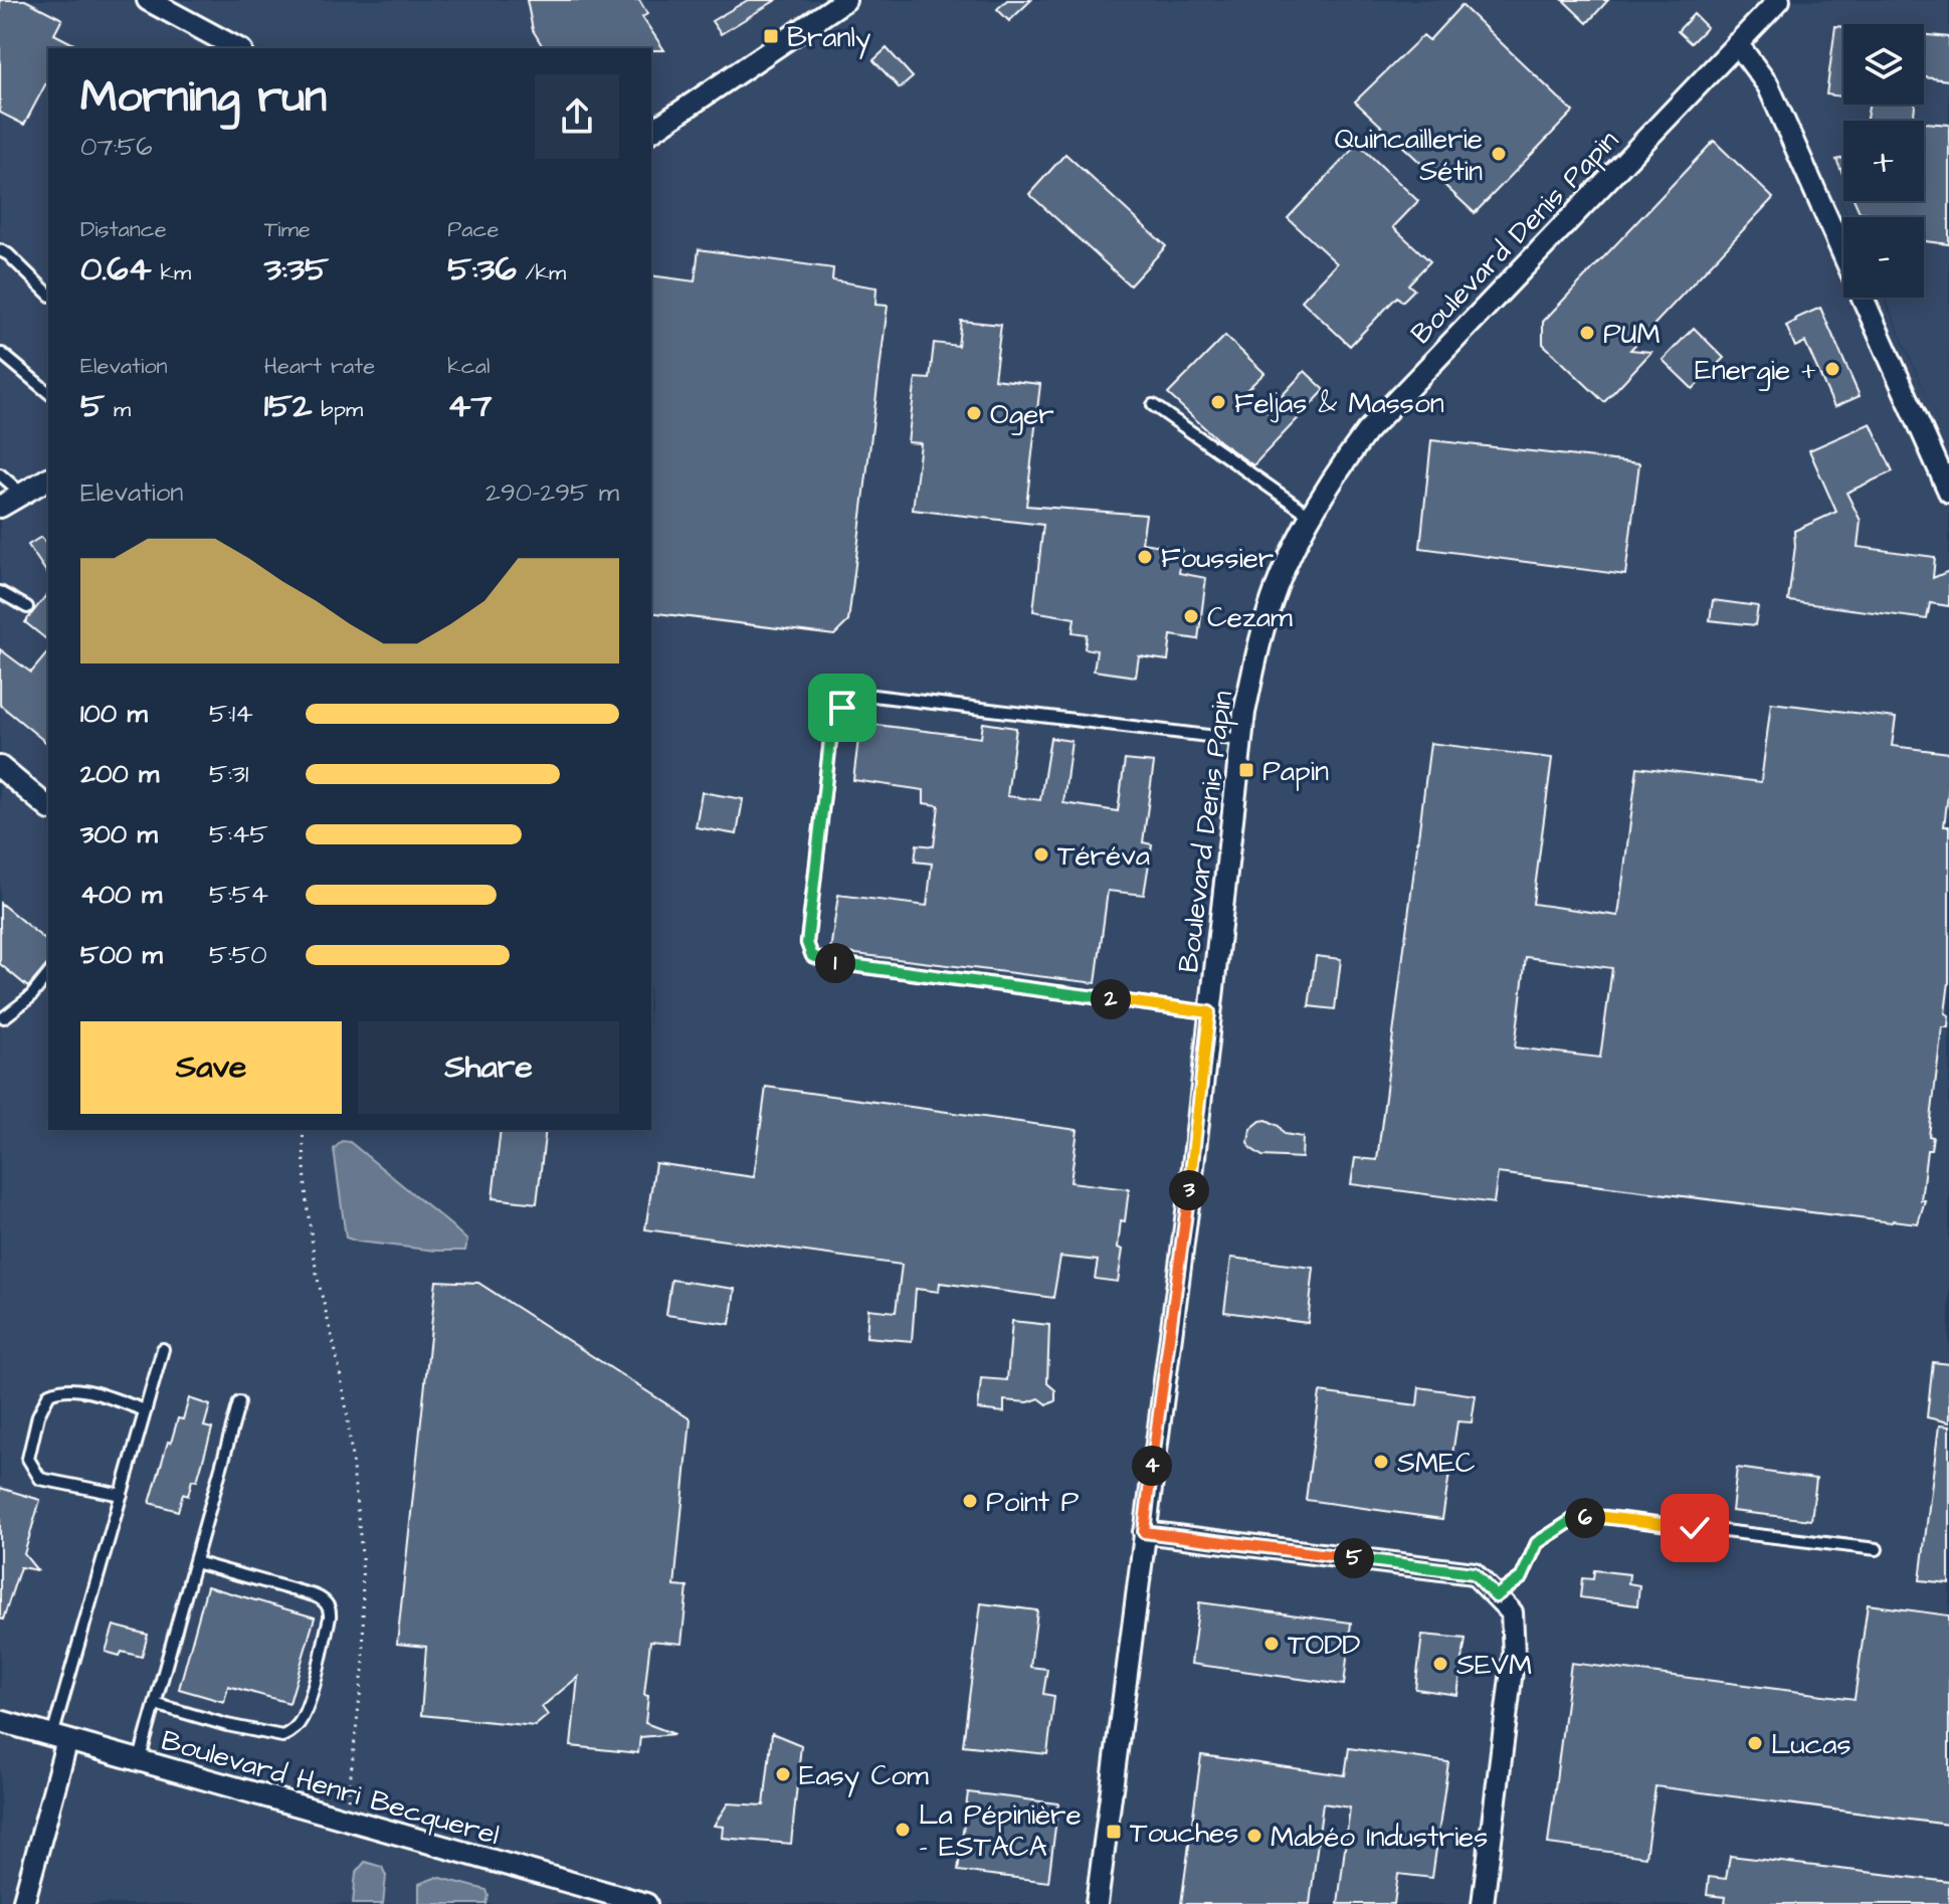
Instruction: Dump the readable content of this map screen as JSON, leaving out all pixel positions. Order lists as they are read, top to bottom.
{
  "streets": {
    "street": ["Boulevard Denis Papin", "Boulevard Henri Becquerel"]
  },
  "places": {
    "transit": ["Branly", "Papin", "Touches"],
    "other": [
      "Quincaillerie Sétin",
      "PUM",
      "Energie +",
      "Feljas & Masson",
      "Oger",
      "Foussier",
      "Cezam",
      "Téréva",
      "SMEC",
      "Point P",
      "TODD",
      "SEVM",
      "Lucas",
      "Easy Com",
      "La Pépinière - ESTACA",
      "Mabéo Industries"
    ]
  },
  "page": {
    "map_buttons": ["+", "−"],
    "heading": ["Morning run", "07:56"],
    "stats": [
      ["Distance", "0.64 km"],
      ["Time", "3:35"],
      ["Pace", "5:36 /km"],
      ["Elevation", "5 m"],
      ["Heart rate", "152 bpm"],
      ["kcal", "47"]
    ],
    "chart": ["Elevation", "290–295 m"],
    "list": [
      {
        "name": "100 m",
        "note": "5:14"
      },
      {
        "name": "200 m",
        "note": "5:31"
      },
      {
        "name": "300 m",
        "note": "5:45"
      },
      {
        "name": "400 m",
        "note": "5:54"
      },
      {
        "name": "500 m",
        "note": "5:50"
      }
    ],
    "pins": [
      "1",
      "2",
      "3",
      "4",
      "6",
      "5"
    ],
    "buttons": ["Save", "Share"]
  }
}
